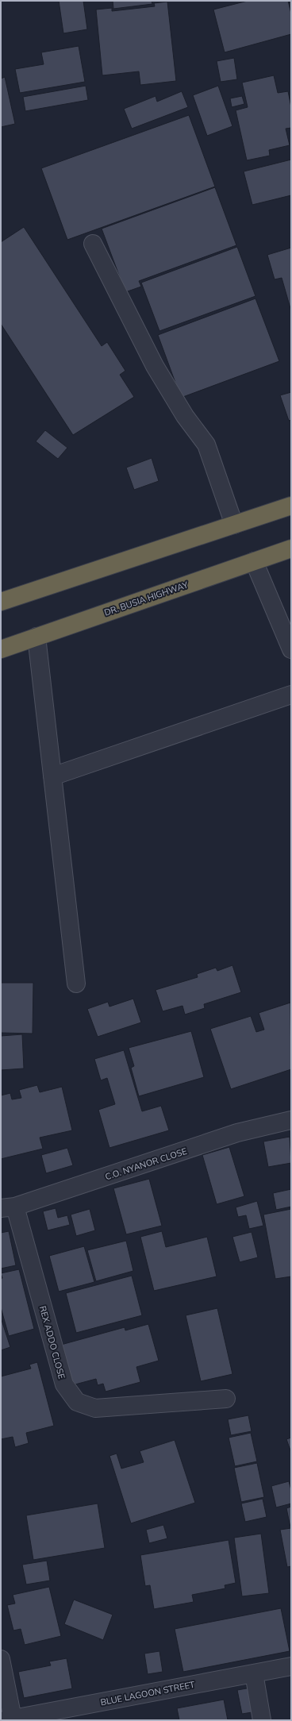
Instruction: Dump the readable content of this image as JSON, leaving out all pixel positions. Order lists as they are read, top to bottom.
{
  "streets": {
    "highway": ["DR. BUSIA HIGHWAY"],
    "street": ["C.O. NYANOR CLOSE", "REX ADDO CLOSE", "BLUE LAGOON STREET"]
  },
  "crossings": [
    ["C.O. NYANOR CLOSE", "REX ADDO CLOSE"]
  ]
}
